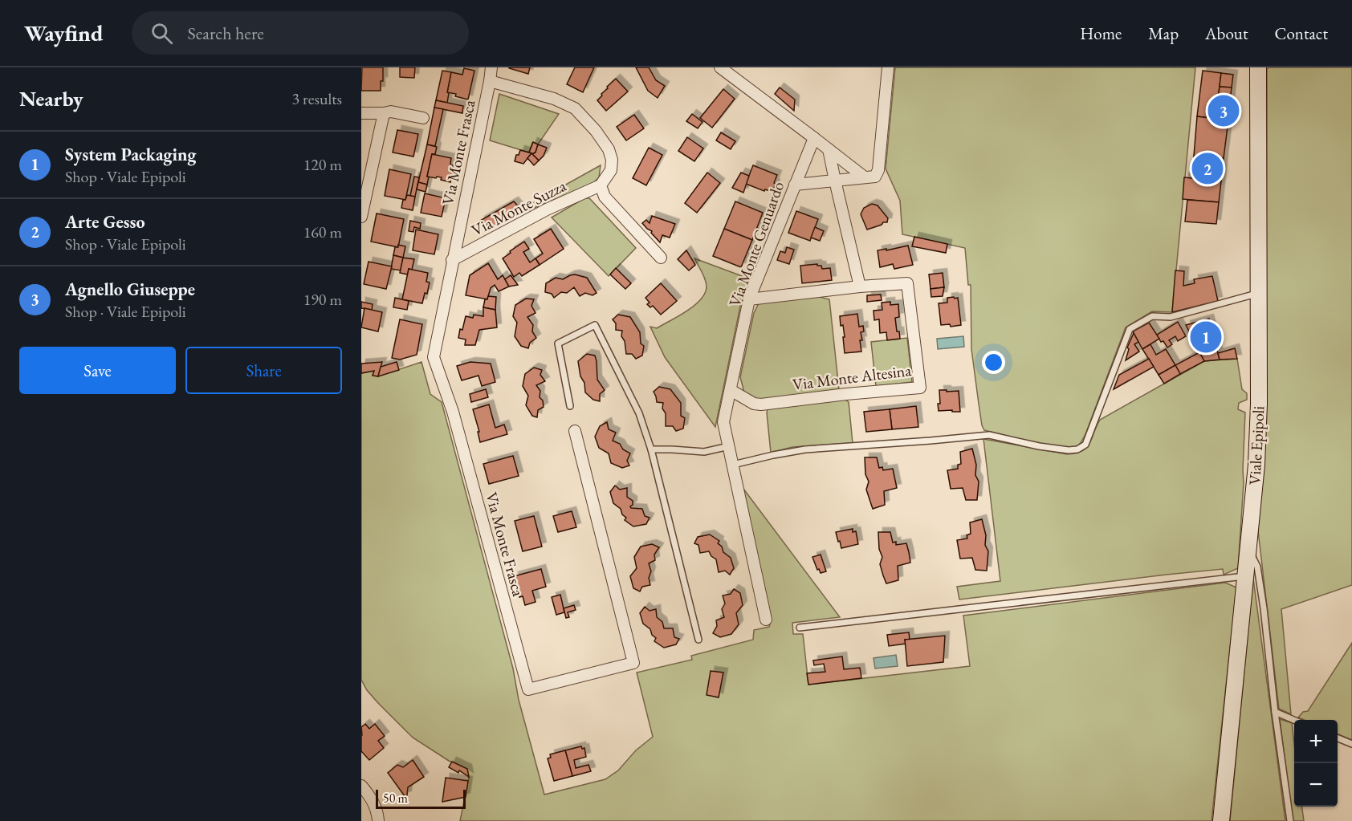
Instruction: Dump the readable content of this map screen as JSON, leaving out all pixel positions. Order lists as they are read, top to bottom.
{
  "streets": {
    "main road": ["Viale Epipoli"],
    "street": [
      "Via Monte Frasca",
      "Via Monte Suzza",
      "Via Monte Genuardo",
      "Via Monte Altesina"
    ]
  },
  "crossings": [
    ["Via Monte Frasca", "Via Monte Suzza"],
    ["Via Monte Genuardo", "Via Monte Altesina"]
  ],
  "scale_bar": "50 m",
  "page": {
    "header": "Wayfind",
    "search": "Search here",
    "nav": [
      "Home",
      "Map",
      "About",
      "Contact"
    ],
    "heading": ["Nearby", "3 results"],
    "pins": ["3", "2", "1"],
    "list": [
      {
        "mark": "1",
        "name": "System Packaging",
        "note": "Shop · Viale Epipoli",
        "value": "120 m"
      },
      {
        "mark": "2",
        "name": "Arte Gesso",
        "note": "Shop · Viale Epipoli",
        "value": "160 m"
      },
      {
        "mark": "3",
        "name": "Agnello Giuseppe",
        "note": "Shop · Viale Epipoli",
        "value": "190 m"
      }
    ],
    "buttons": ["Save", "Share"],
    "map_buttons": ["+", "−"],
    "scale": "50 m"
  }
}
